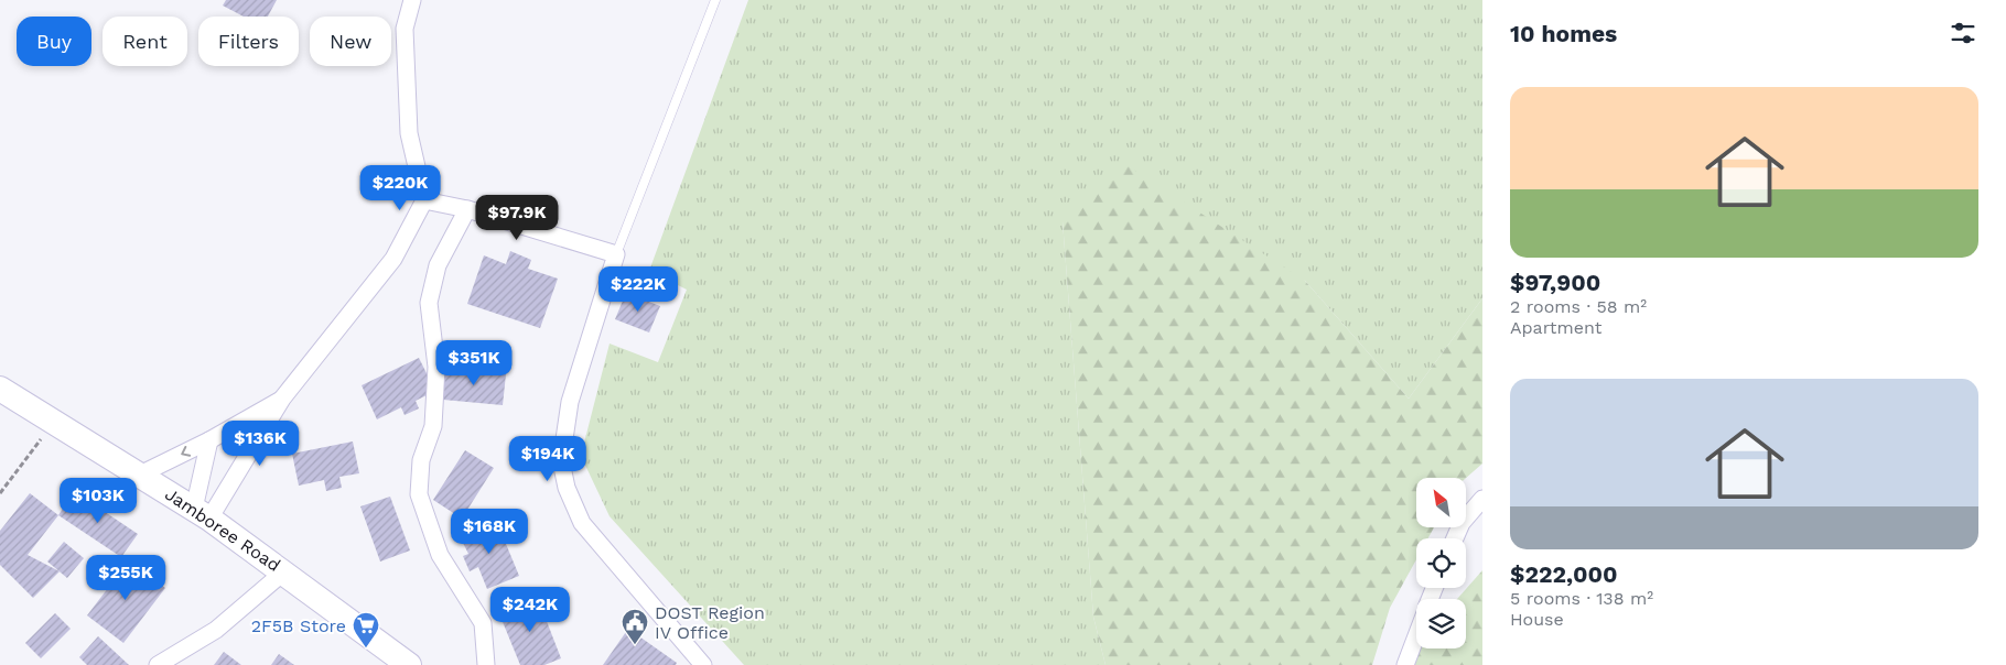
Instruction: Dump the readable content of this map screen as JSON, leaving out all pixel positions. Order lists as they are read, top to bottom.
{
  "streets": {
    "main road": ["Jamboree Road"]
  },
  "places": {
    "public building": ["DOST Region IV Office"],
    "supermarket": ["2F5B Store"]
  },
  "north": "top left",
  "page": {
    "heading": "10 homes",
    "chip": [
      "Buy",
      "Rent",
      "Filters",
      "New"
    ],
    "list": [
      {
        "name": "$97,900",
        "note": "2 rooms · 58 m² · Apartment"
      },
      {
        "name": "$222,000",
        "note": "5 rooms · 138 m² · House"
      }
    ],
    "price": [
      "$220K",
      "$97.9K",
      "$222K",
      "$351K",
      "$136K",
      "$194K",
      "$103K",
      "$168K",
      "$255K",
      "$242K"
    ]
  }
}
